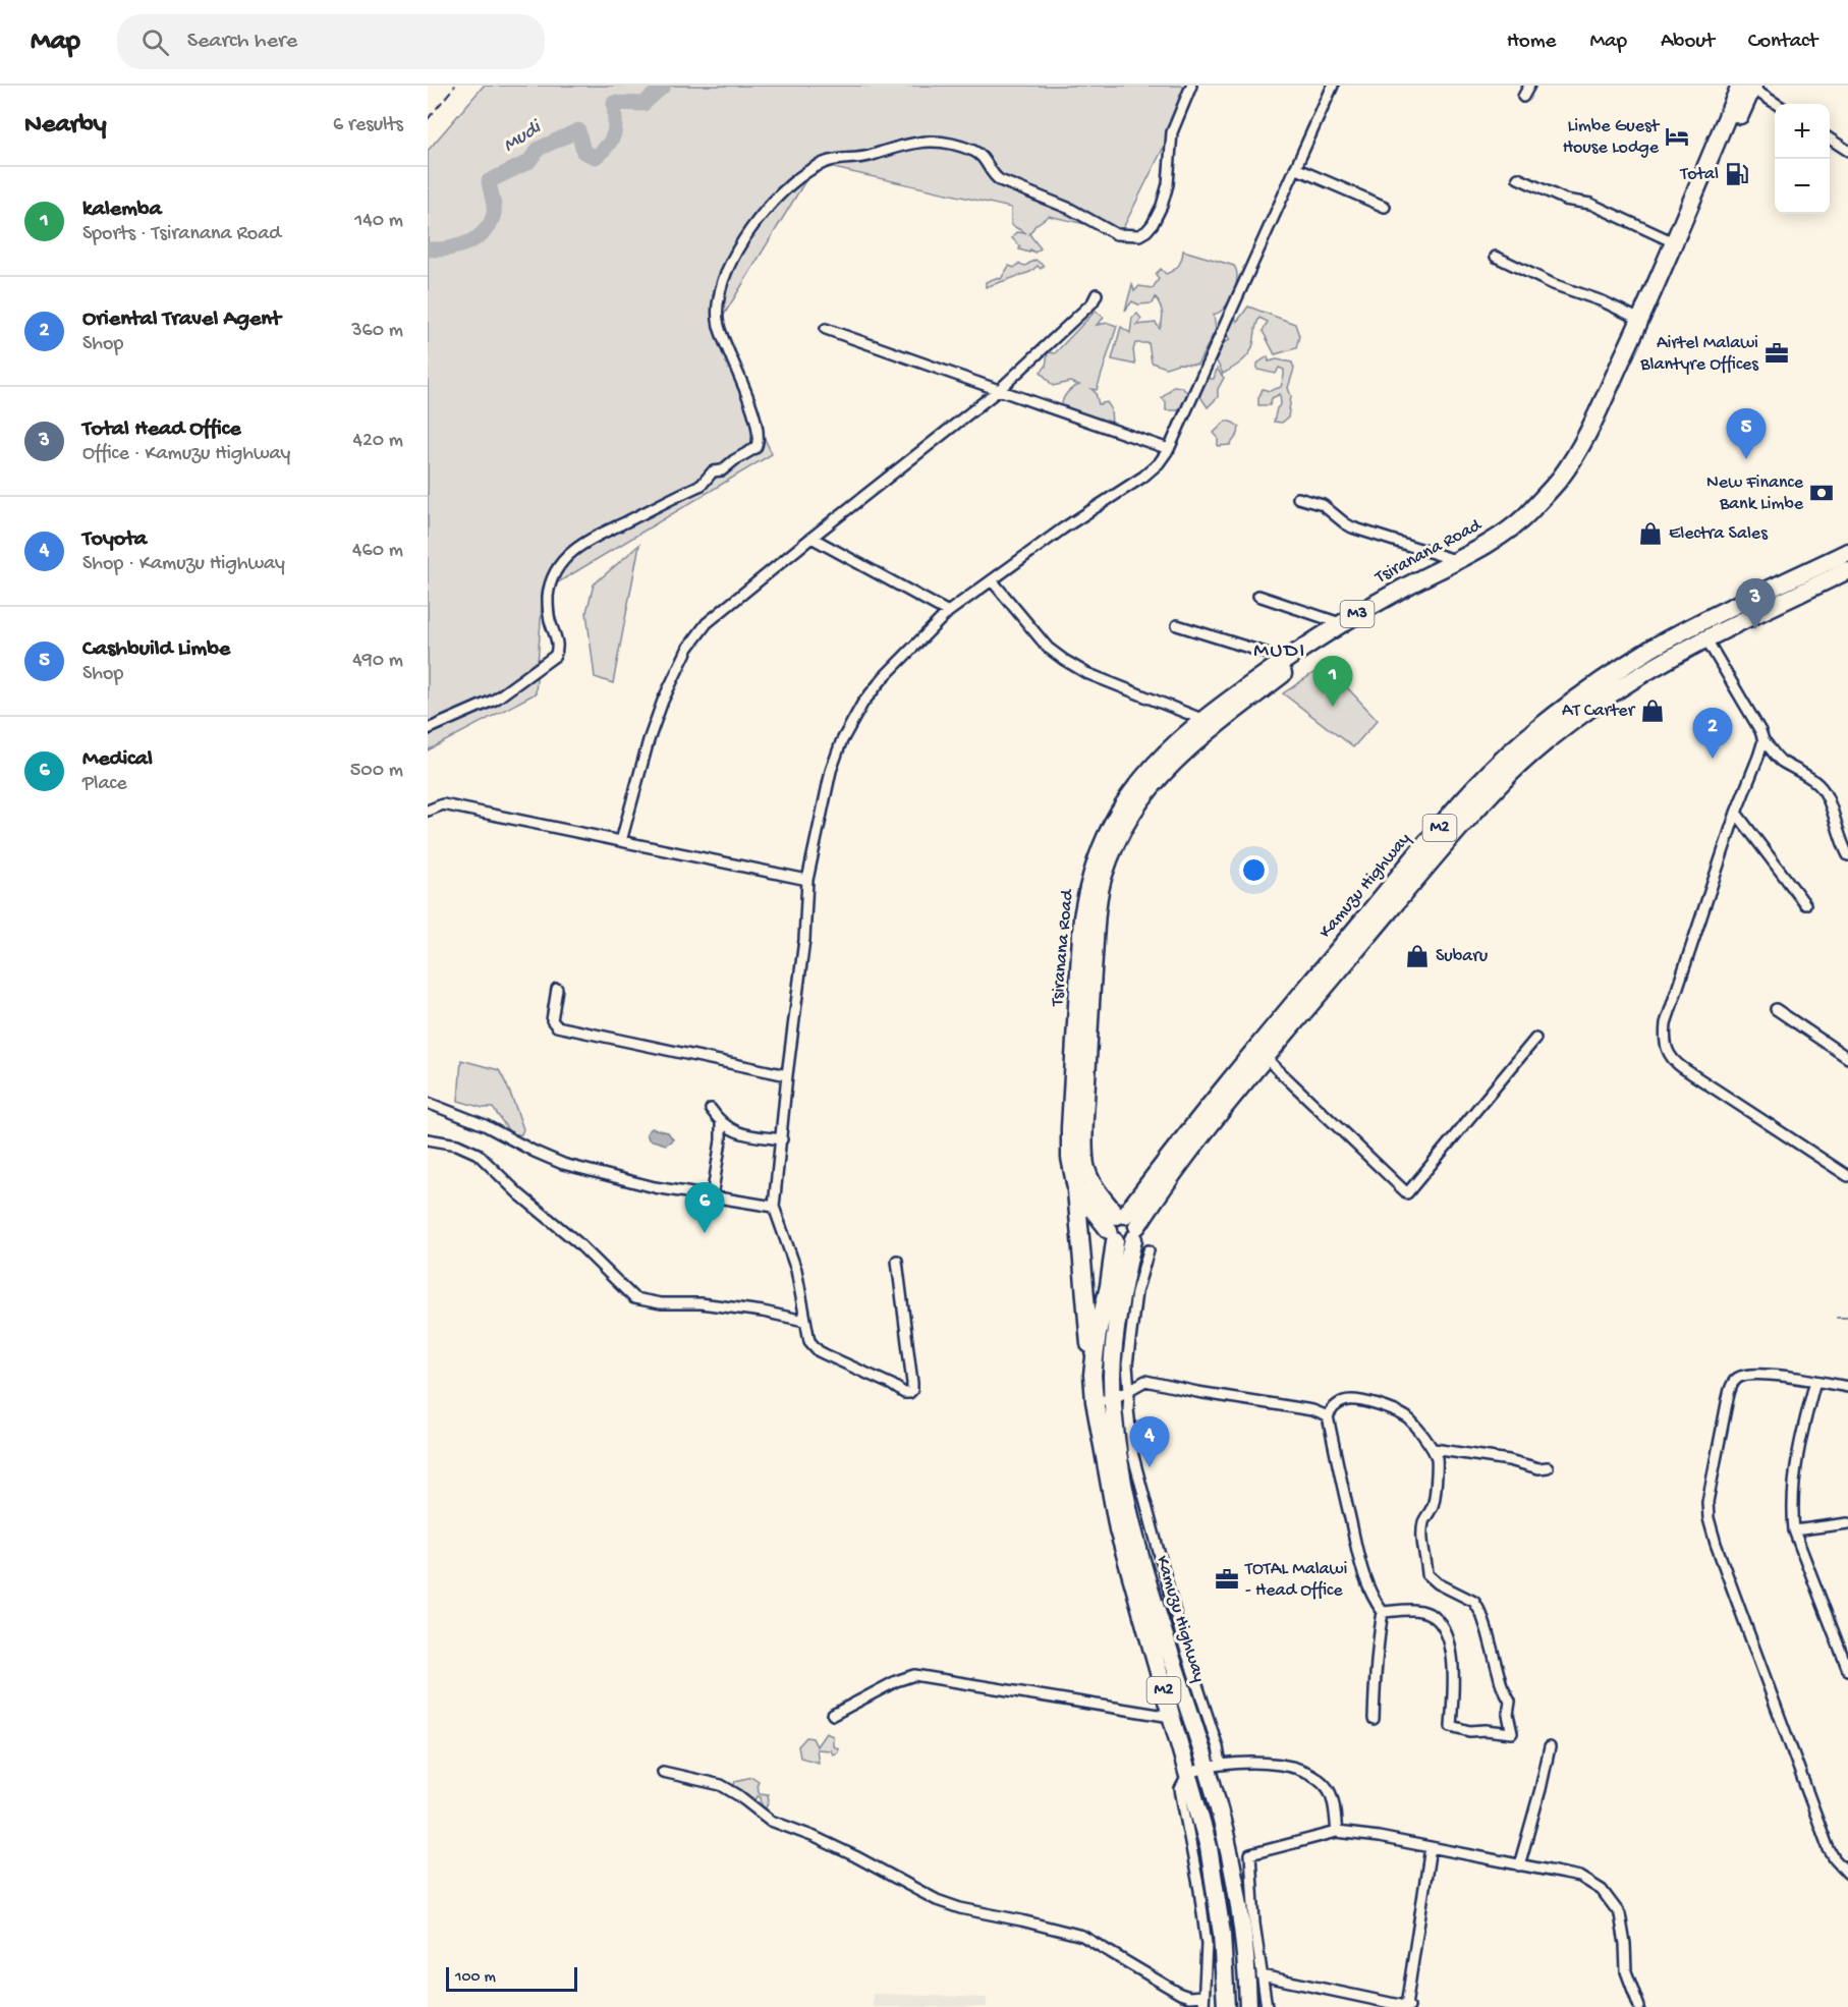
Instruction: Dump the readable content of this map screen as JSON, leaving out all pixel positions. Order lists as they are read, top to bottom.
{
  "streets": {
    "highway": [
      "Tsiranana Road",
      "M3",
      "M2",
      "Kamuzu Highway"
    ]
  },
  "crossings": [
    ["Tsiranana Road", "Kamuzu Highway"]
  ],
  "districts": ["MUDI"],
  "water": ["Mudi"],
  "places": {
    "hotel": ["Limbe Guest House Lodge"],
    "fuel station": ["Total"],
    "office": ["Airtel Malawi Blantyre Offices", "TOTAL Malawi - Head Office"],
    "bank": ["New Finance Bank Limbe"],
    "shop": ["Electra Sales", "AT Carter", "Subaru"]
  },
  "scale_bar": "100 m",
  "page": {
    "header": "Map",
    "search": "Search here",
    "nav": [
      "Home",
      "Map",
      "About",
      "Contact"
    ],
    "heading": ["Nearby", "6 results"],
    "map_buttons": ["+", "−"],
    "list": [
      {
        "mark": "1",
        "name": "kalemba",
        "note": "Sports · Tsiranana Road",
        "value": "140 m"
      },
      {
        "mark": "2",
        "name": "Oriental Travel Agent",
        "note": "Shop",
        "value": "360 m"
      },
      {
        "mark": "3",
        "name": "Total Head Office",
        "note": "Office · Kamuzu Highway",
        "value": "420 m"
      },
      {
        "mark": "4",
        "name": "Toyota",
        "note": "Shop · Kamuzu Highway",
        "value": "460 m"
      },
      {
        "mark": "5",
        "name": "Cashbuild Limbe",
        "note": "Shop",
        "value": "490 m"
      },
      {
        "mark": "6",
        "name": "Medical",
        "note": "Place",
        "value": "500 m"
      }
    ],
    "pins": [
      "5",
      "3",
      "1",
      "2",
      "6",
      "4"
    ],
    "scale": "100 m"
  }
}
